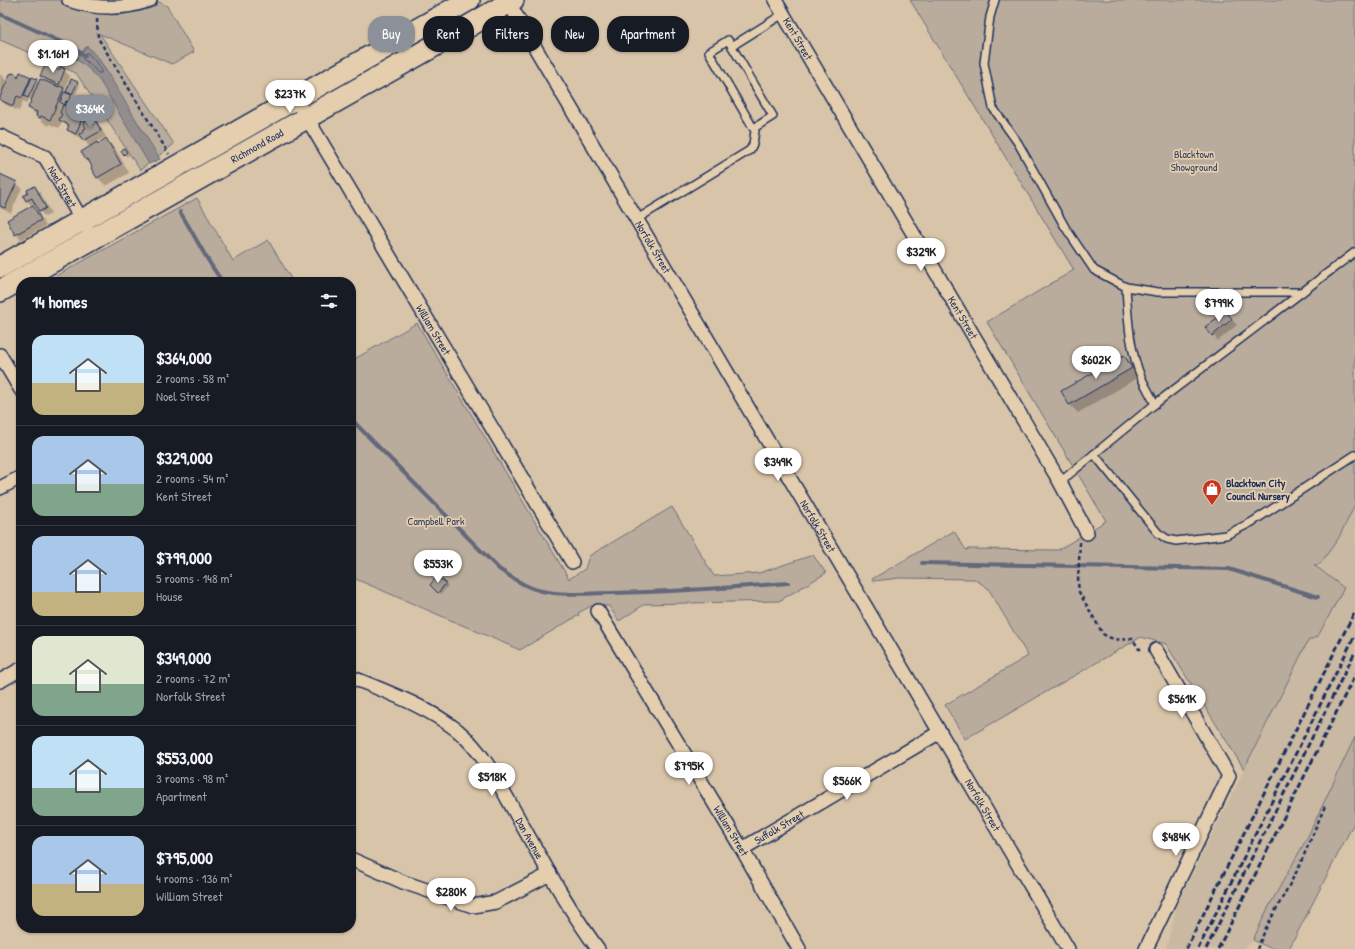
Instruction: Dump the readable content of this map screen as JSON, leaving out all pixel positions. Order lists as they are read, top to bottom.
{
  "streets": {
    "main road": ["Richmond Road"],
    "street": [
      "Kent Street",
      "Noel Street",
      "Norfolk Street",
      "William Street",
      "Suffolk Street",
      "Dan Avenue"
    ]
  },
  "crossings": [
    ["Richmond Road", "Noel Street"],
    ["Richmond Road", "Norfolk Street"],
    ["Richmond Road", "William Street"],
    ["Norfolk Street", "Suffolk Street"],
    ["William Street", "Suffolk Street"]
  ],
  "parks": ["Blacktown Showground", "Campbell Park"],
  "places": {
    "shop": ["Blacktown City Council Nursery"]
  },
  "page": {
    "chip": [
      "Buy",
      "Rent",
      "Filters",
      "New",
      "Apartment"
    ],
    "price": [
      "$1.16M",
      "$237K",
      "$364K",
      "$329K",
      "$799K",
      "$602K",
      "$349K",
      "$553K",
      "$561K",
      "$795K",
      "$518K",
      "$566K",
      "$484K",
      "$280K"
    ],
    "heading": "14 homes",
    "list": [
      {
        "name": "$364,000",
        "note": "2 rooms · 58 m² · Noel Street"
      },
      {
        "name": "$329,000",
        "note": "2 rooms · 54 m² · Kent Street"
      },
      {
        "name": "$799,000",
        "note": "5 rooms · 148 m² · House"
      },
      {
        "name": "$349,000",
        "note": "2 rooms · 72 m² · Norfolk Street"
      },
      {
        "name": "$553,000",
        "note": "3 rooms · 98 m² · Apartment"
      },
      {
        "name": "$795,000",
        "note": "4 rooms · 136 m² · William Street"
      }
    ]
  }
}
